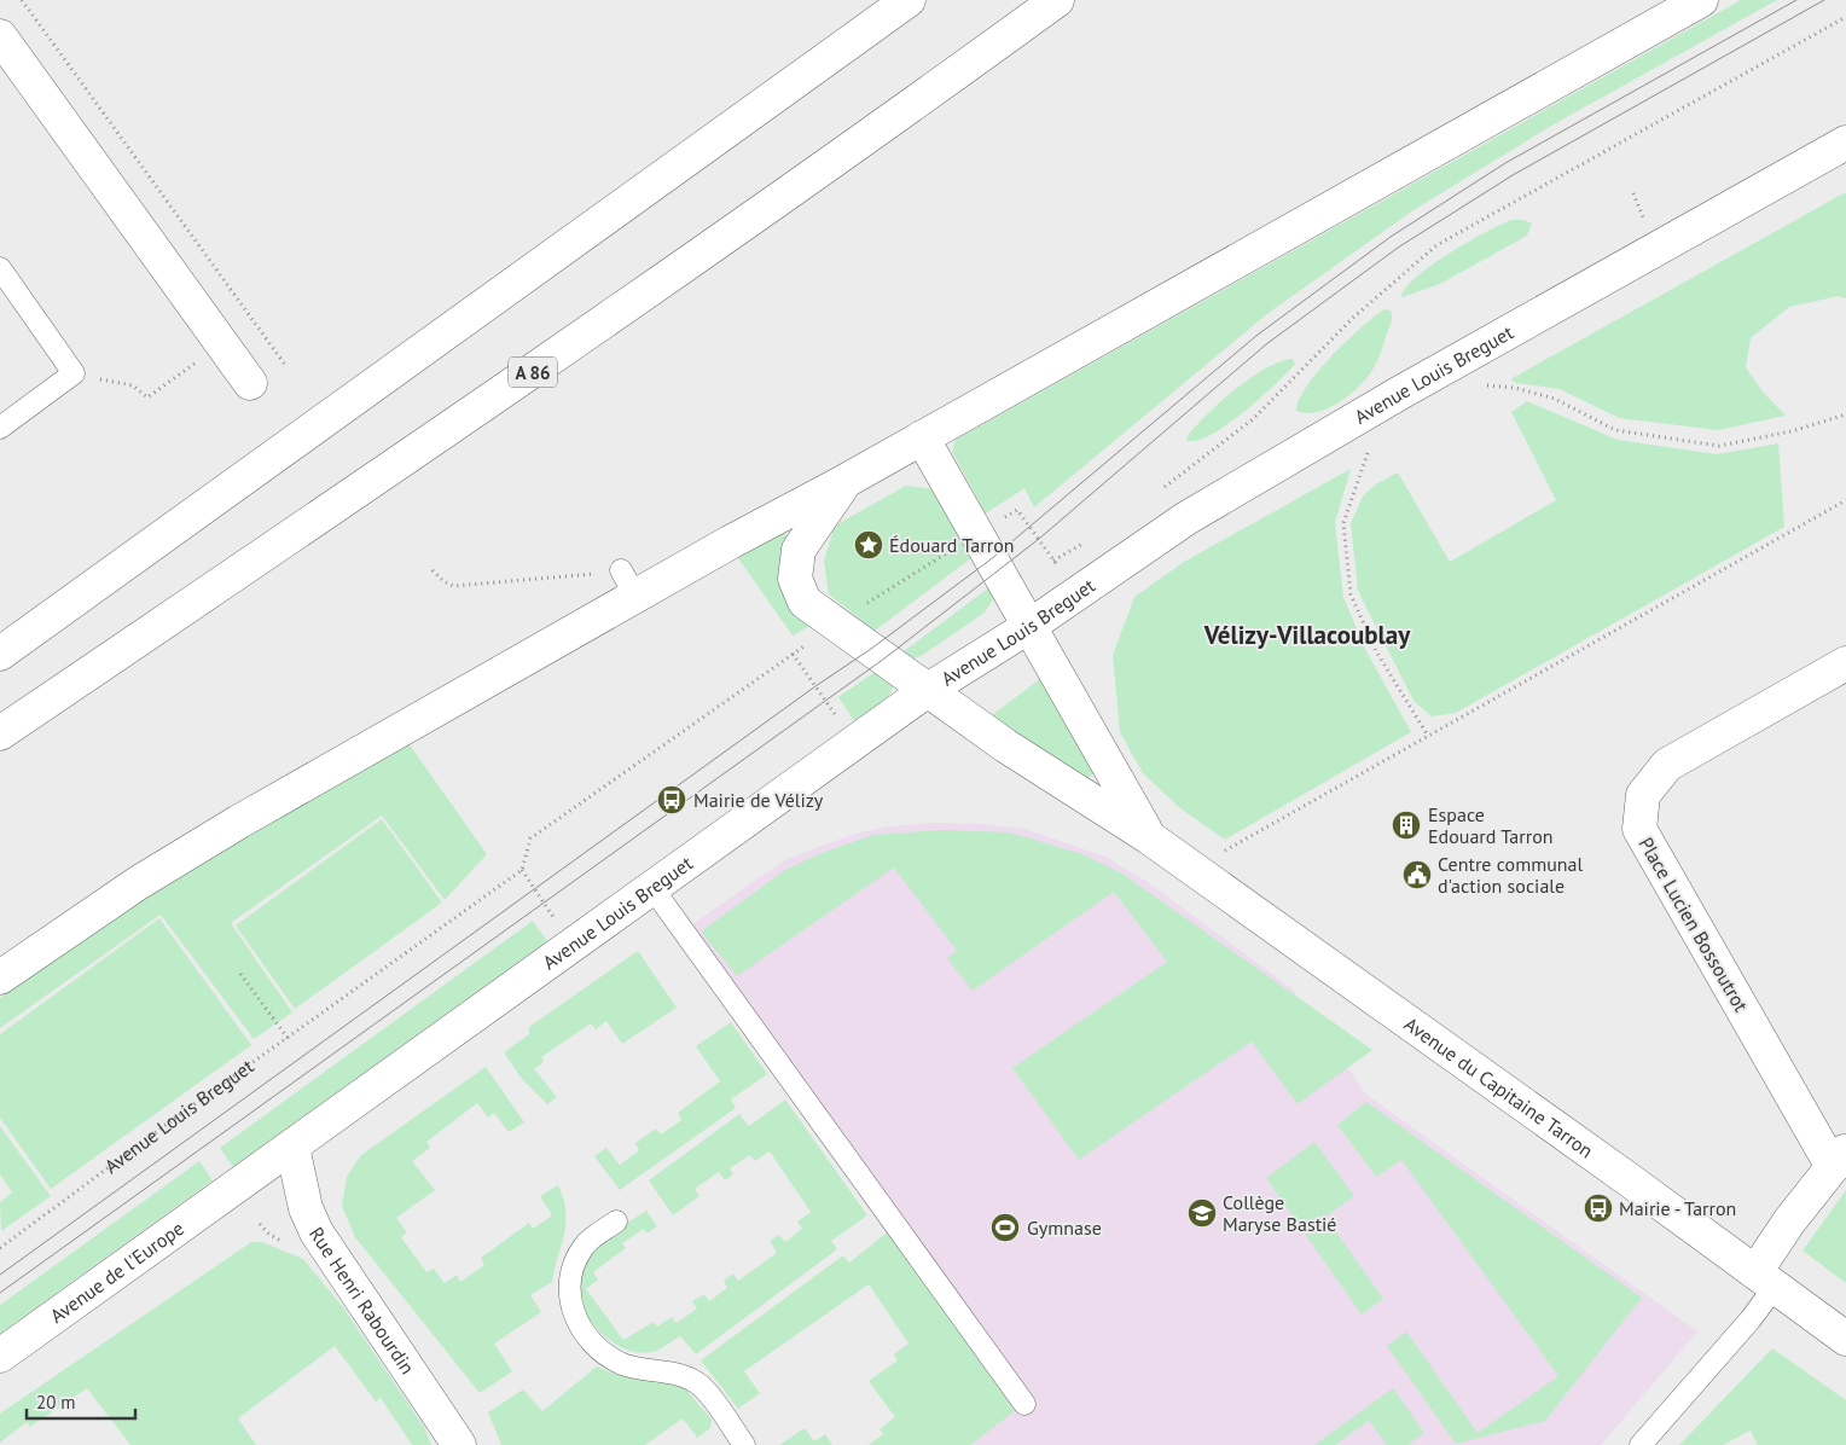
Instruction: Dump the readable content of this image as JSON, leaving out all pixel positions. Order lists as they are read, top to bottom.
{
  "streets": {
    "main road": [
      "A 86",
      "Avenue Louis Breguet",
      "Place Lucien Bossoutrot",
      "Avenue du Capitaine Tarron",
      "Avenue de l'Europe",
      "Rue Henri Rabourdin"
    ]
  },
  "crossings": [
    ["Avenue Louis Breguet", "Avenue du Capitaine Tarron"],
    ["Avenue Louis Breguet", "Avenue de l'Europe"],
    ["Avenue Louis Breguet", "Rue Henri Rabourdin"],
    ["Place Lucien Bossoutrot", "Avenue du Capitaine Tarron"]
  ],
  "districts": ["Vélizy-Villacoublay"],
  "places": {
    "place": ["Édouard Tarron"],
    "bus stop": ["Mairie de Vélizy", "Mairie - Tarron"],
    "building": ["Espace Edouard Tarron"],
    "public building": ["Centre communal d'action sociale"],
    "school or university": ["Collège Maryse Bastié"],
    "sports": ["Gymnase"]
  },
  "scale_bar": "20 m"
}
